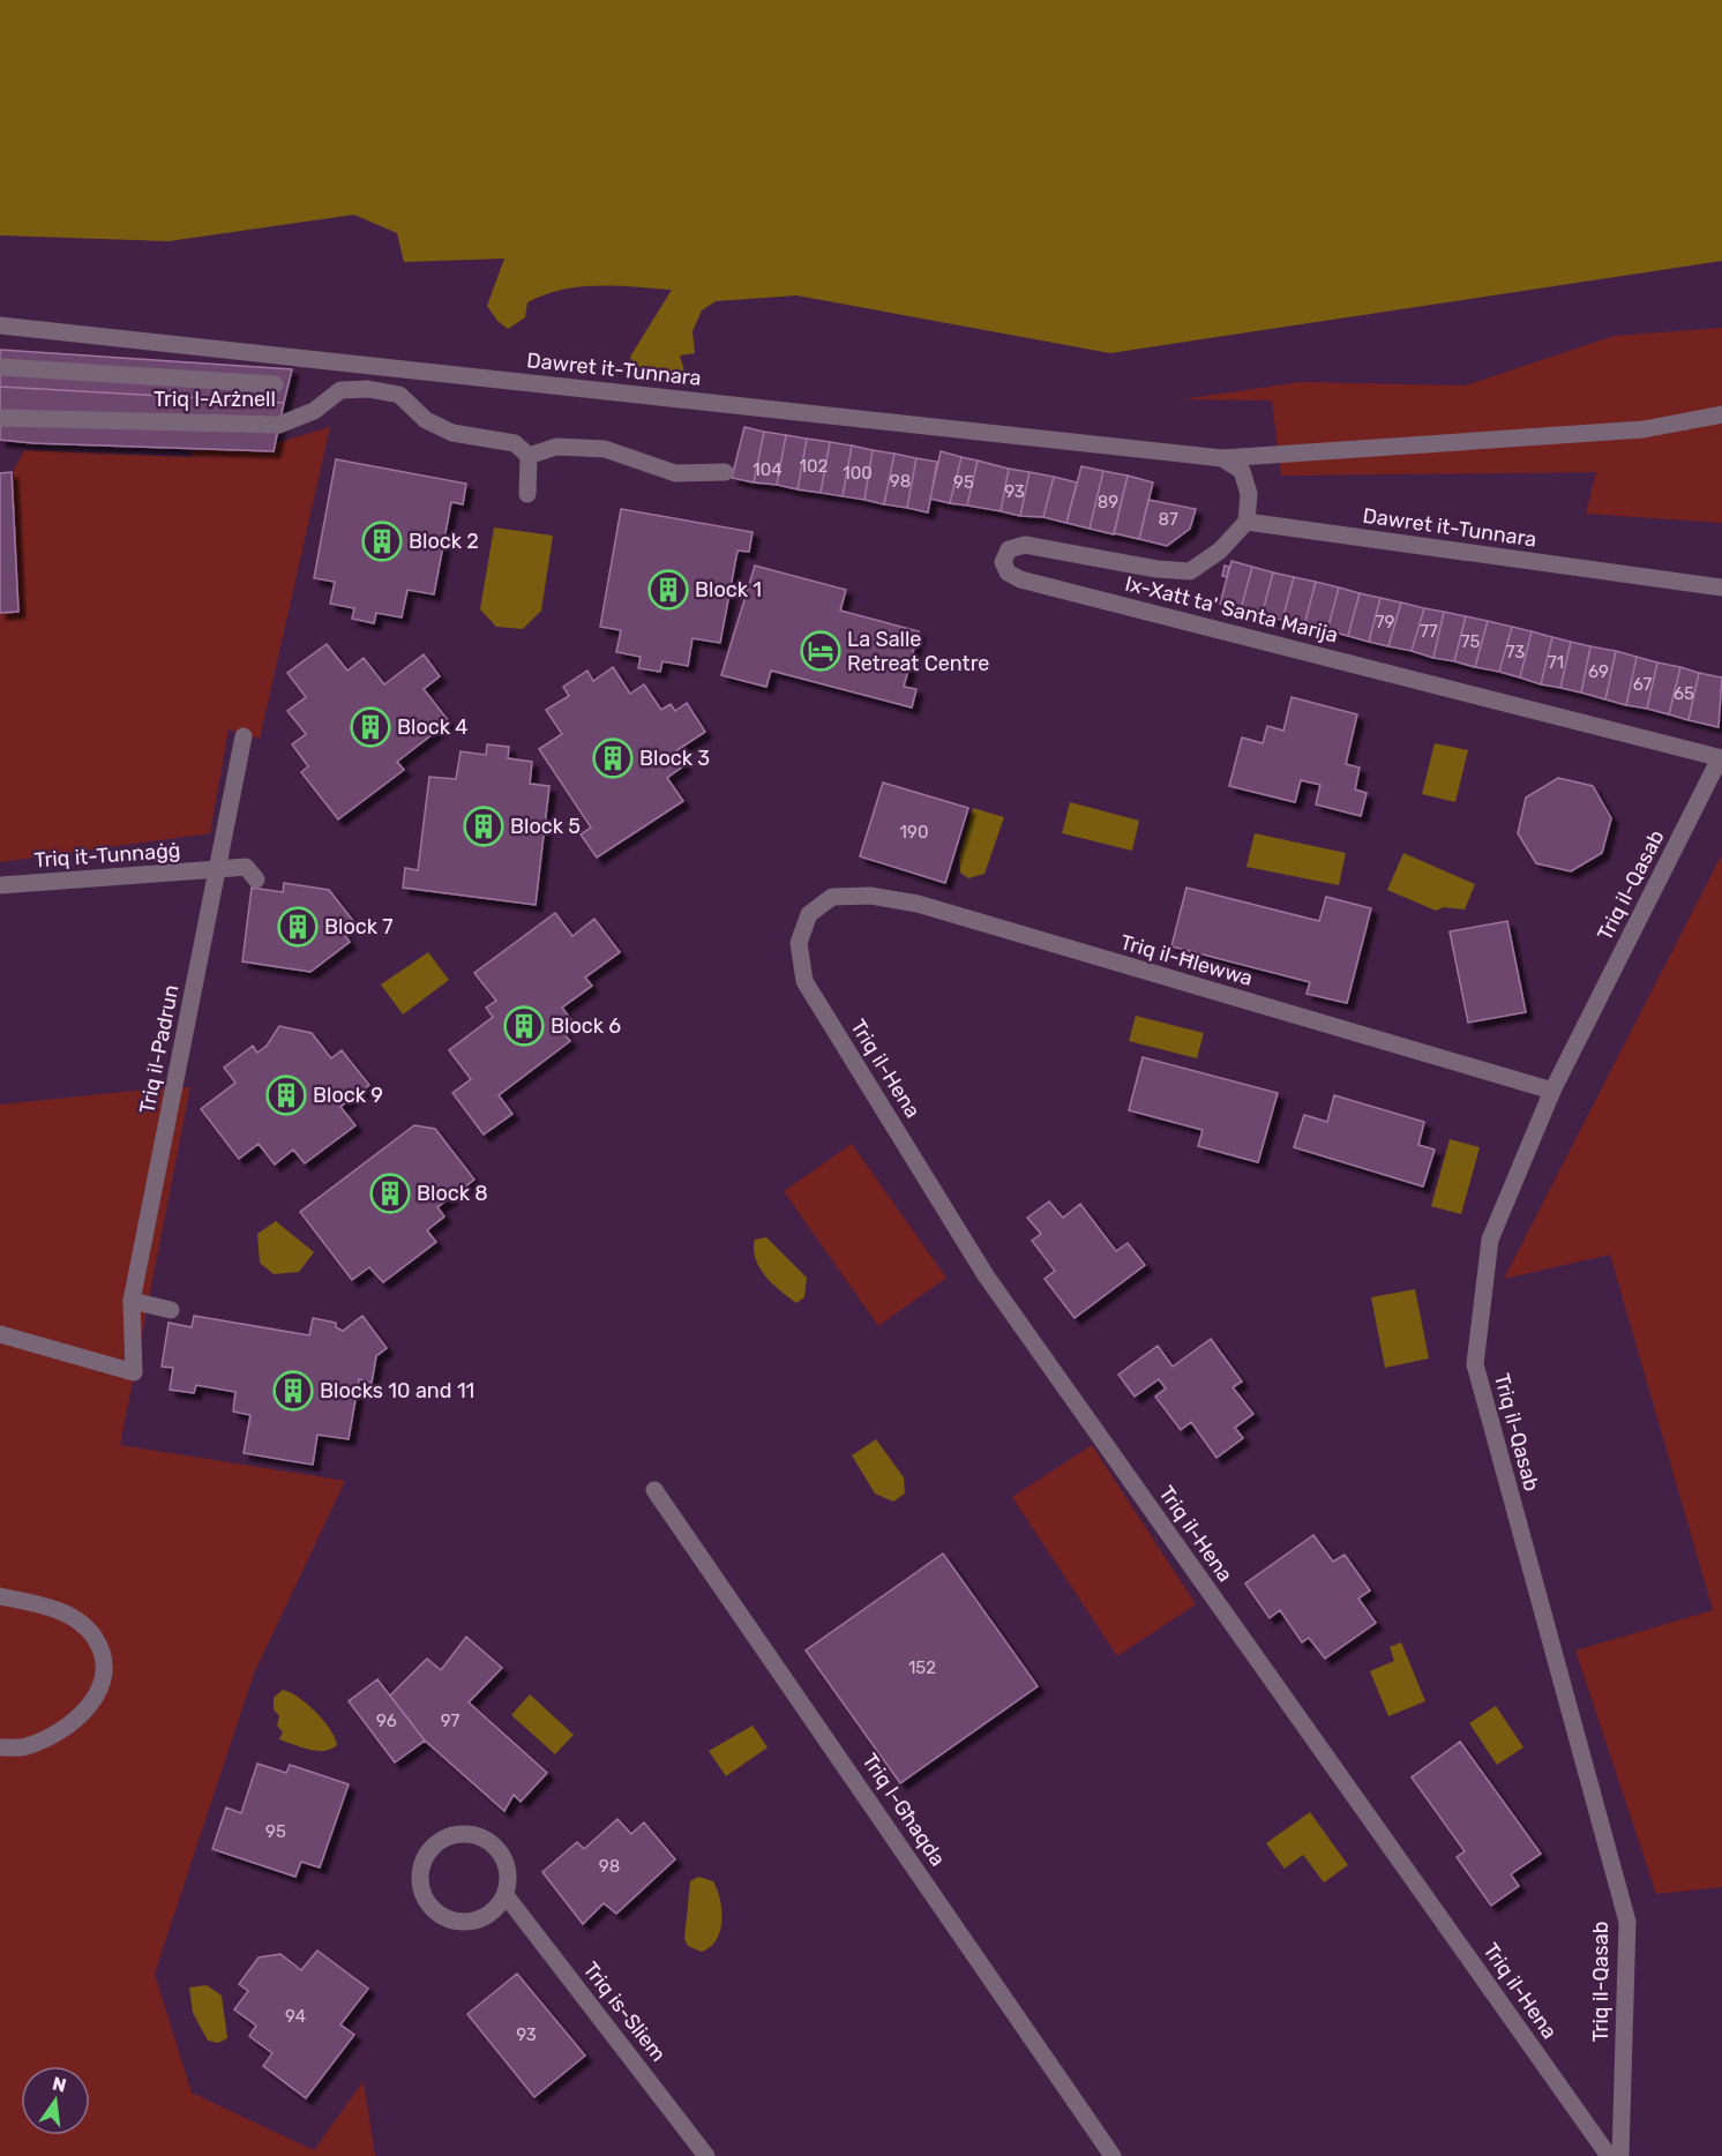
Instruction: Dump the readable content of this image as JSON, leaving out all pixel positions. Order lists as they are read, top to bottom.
{
  "streets": {
    "street": [
      "Dawret it-Tunnara",
      "Triq l-Arżnell",
      "Ix-Xatt ta' Santa Marija",
      "Triq it-Tunnaġġ",
      "Triq il-Qasab",
      "Triq il-Ħlewwa",
      "Triq il-Padrun",
      "Triq il-Hena",
      "Triq l-Għaqda",
      "Triq is-Sliem"
    ]
  },
  "crossings": [
    ["Dawret it-Tunnara", "Ix-Xatt ta' Santa Marija"],
    ["Ix-Xatt ta' Santa Marija", "Triq il-Qasab"],
    ["Triq it-Tunnaġġ", "Triq il-Padrun"],
    ["Triq il-Qasab", "Triq il-Ħlewwa"],
    ["Triq il-Ħlewwa", "Triq il-Hena"]
  ],
  "places": {
    "building": [
      "Block 2",
      "Block 1",
      "Block 4",
      "Block 3",
      "Block 5",
      "Block 7",
      "Block 6",
      "Block 9",
      "Block 8",
      "Blocks 10 and 11"
    ],
    "hotel": ["La Salle Retreat Centre"]
  },
  "house_numbers": [
    "102",
    "104",
    "100",
    "98",
    "95",
    "93",
    "89",
    "87",
    "79",
    "77",
    "75",
    "73",
    "71",
    "69",
    "67",
    "65",
    "190",
    "152",
    "96",
    "97",
    "95",
    "98",
    "94",
    "93"
  ],
  "north": "top"
}
